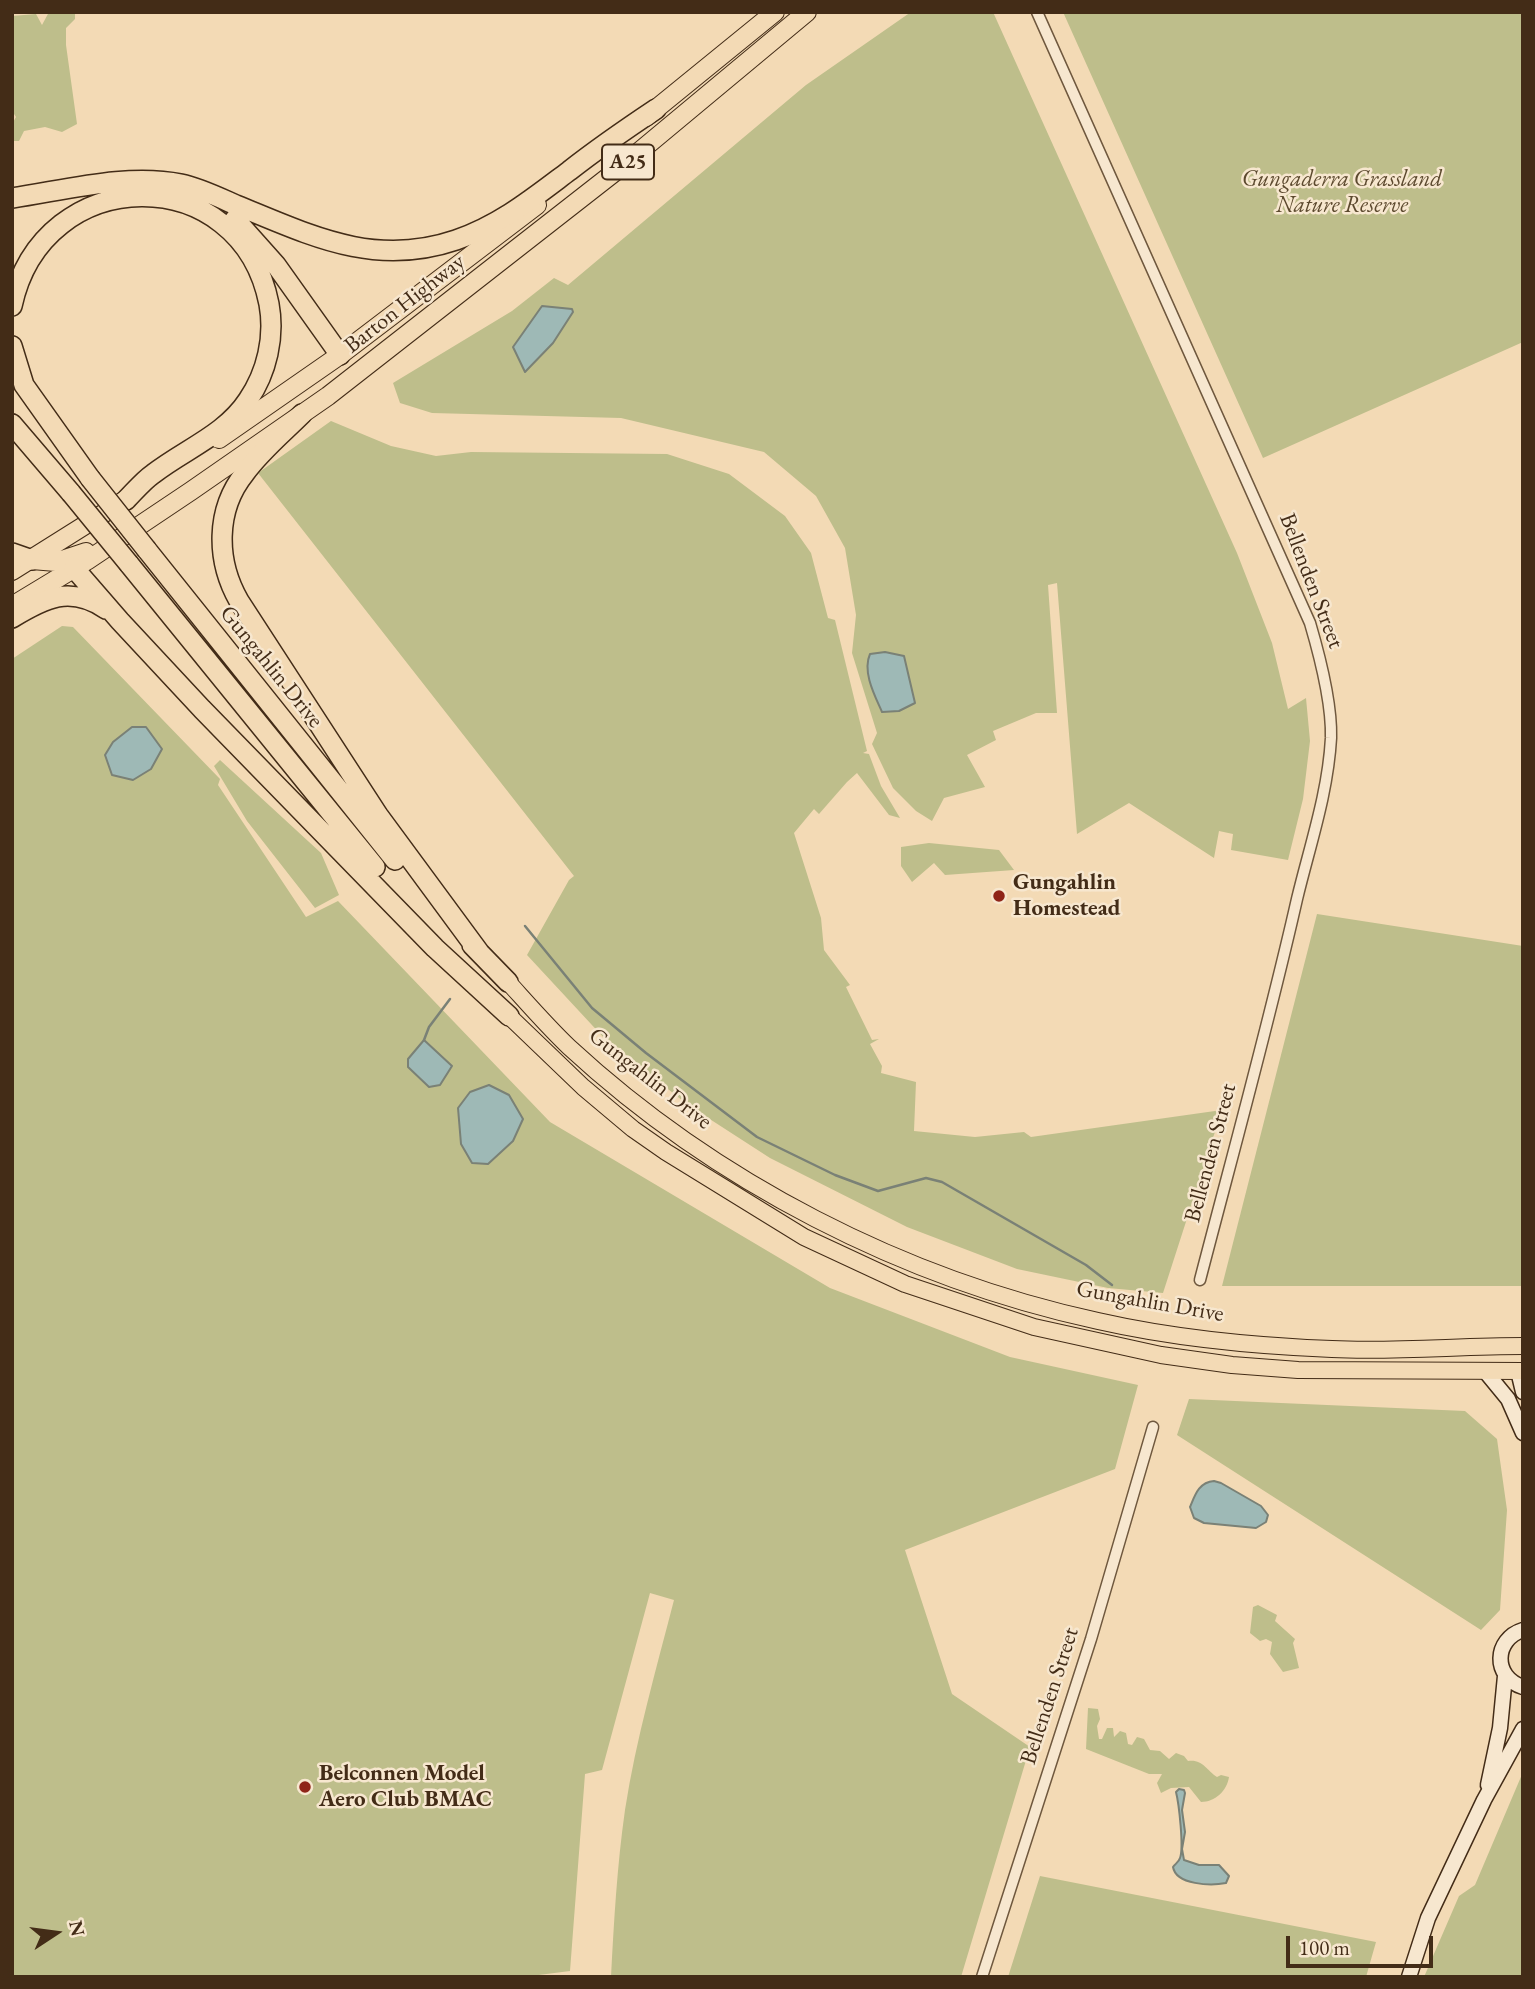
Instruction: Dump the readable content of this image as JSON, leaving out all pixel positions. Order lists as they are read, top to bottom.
{
  "streets": {
    "highway": ["A25", "Barton Highway", "Gungahlin Drive"],
    "street": ["Bellenden Street"]
  },
  "parks": ["Gungaderra Grassland Nature Reserve"],
  "places": ["Gungahlin Homestead", "Belconnen Model Aero Club BMAC"],
  "scale_bar": "100 m",
  "north": "right"
}
